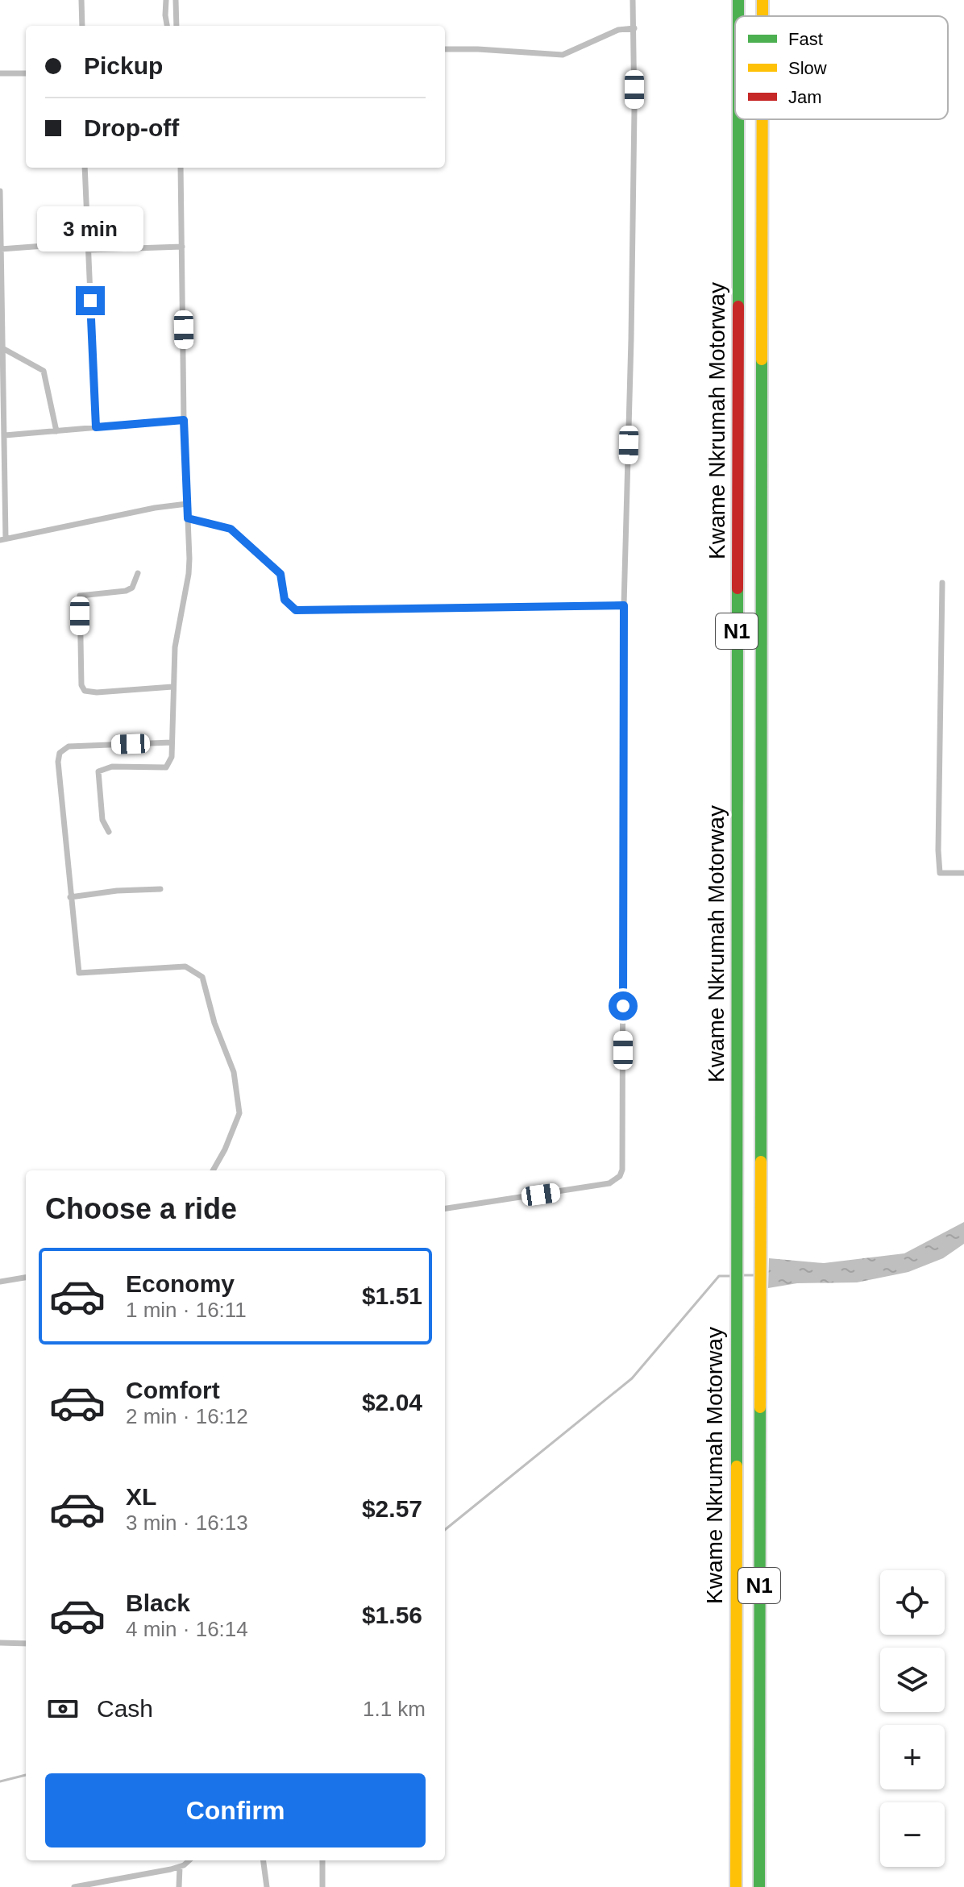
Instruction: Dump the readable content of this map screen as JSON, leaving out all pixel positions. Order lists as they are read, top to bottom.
{
  "streets": {
    "highway": ["Kwame Nkrumah Motorway", "N1"]
  },
  "legend": ["Fast", "Slow", "Jam"],
  "page": {
    "banner": ["Pickup", "Drop-off"],
    "bubble": "3 min",
    "heading": "Choose a ride",
    "list": [
      {
        "name": "Economy",
        "note": "1 min · 16:11",
        "value": "$1.51"
      },
      {
        "name": "Comfort",
        "note": "2 min · 16:12",
        "value": "$2.04"
      },
      {
        "name": "XL",
        "note": "3 min · 16:13",
        "value": "$2.57"
      },
      {
        "name": "Black",
        "note": "4 min · 16:14",
        "value": "$1.56"
      }
    ],
    "map_buttons": ["+", "−"],
    "pay": ["Cash", "1.1 km"],
    "buttons": "Confirm"
  }
}
